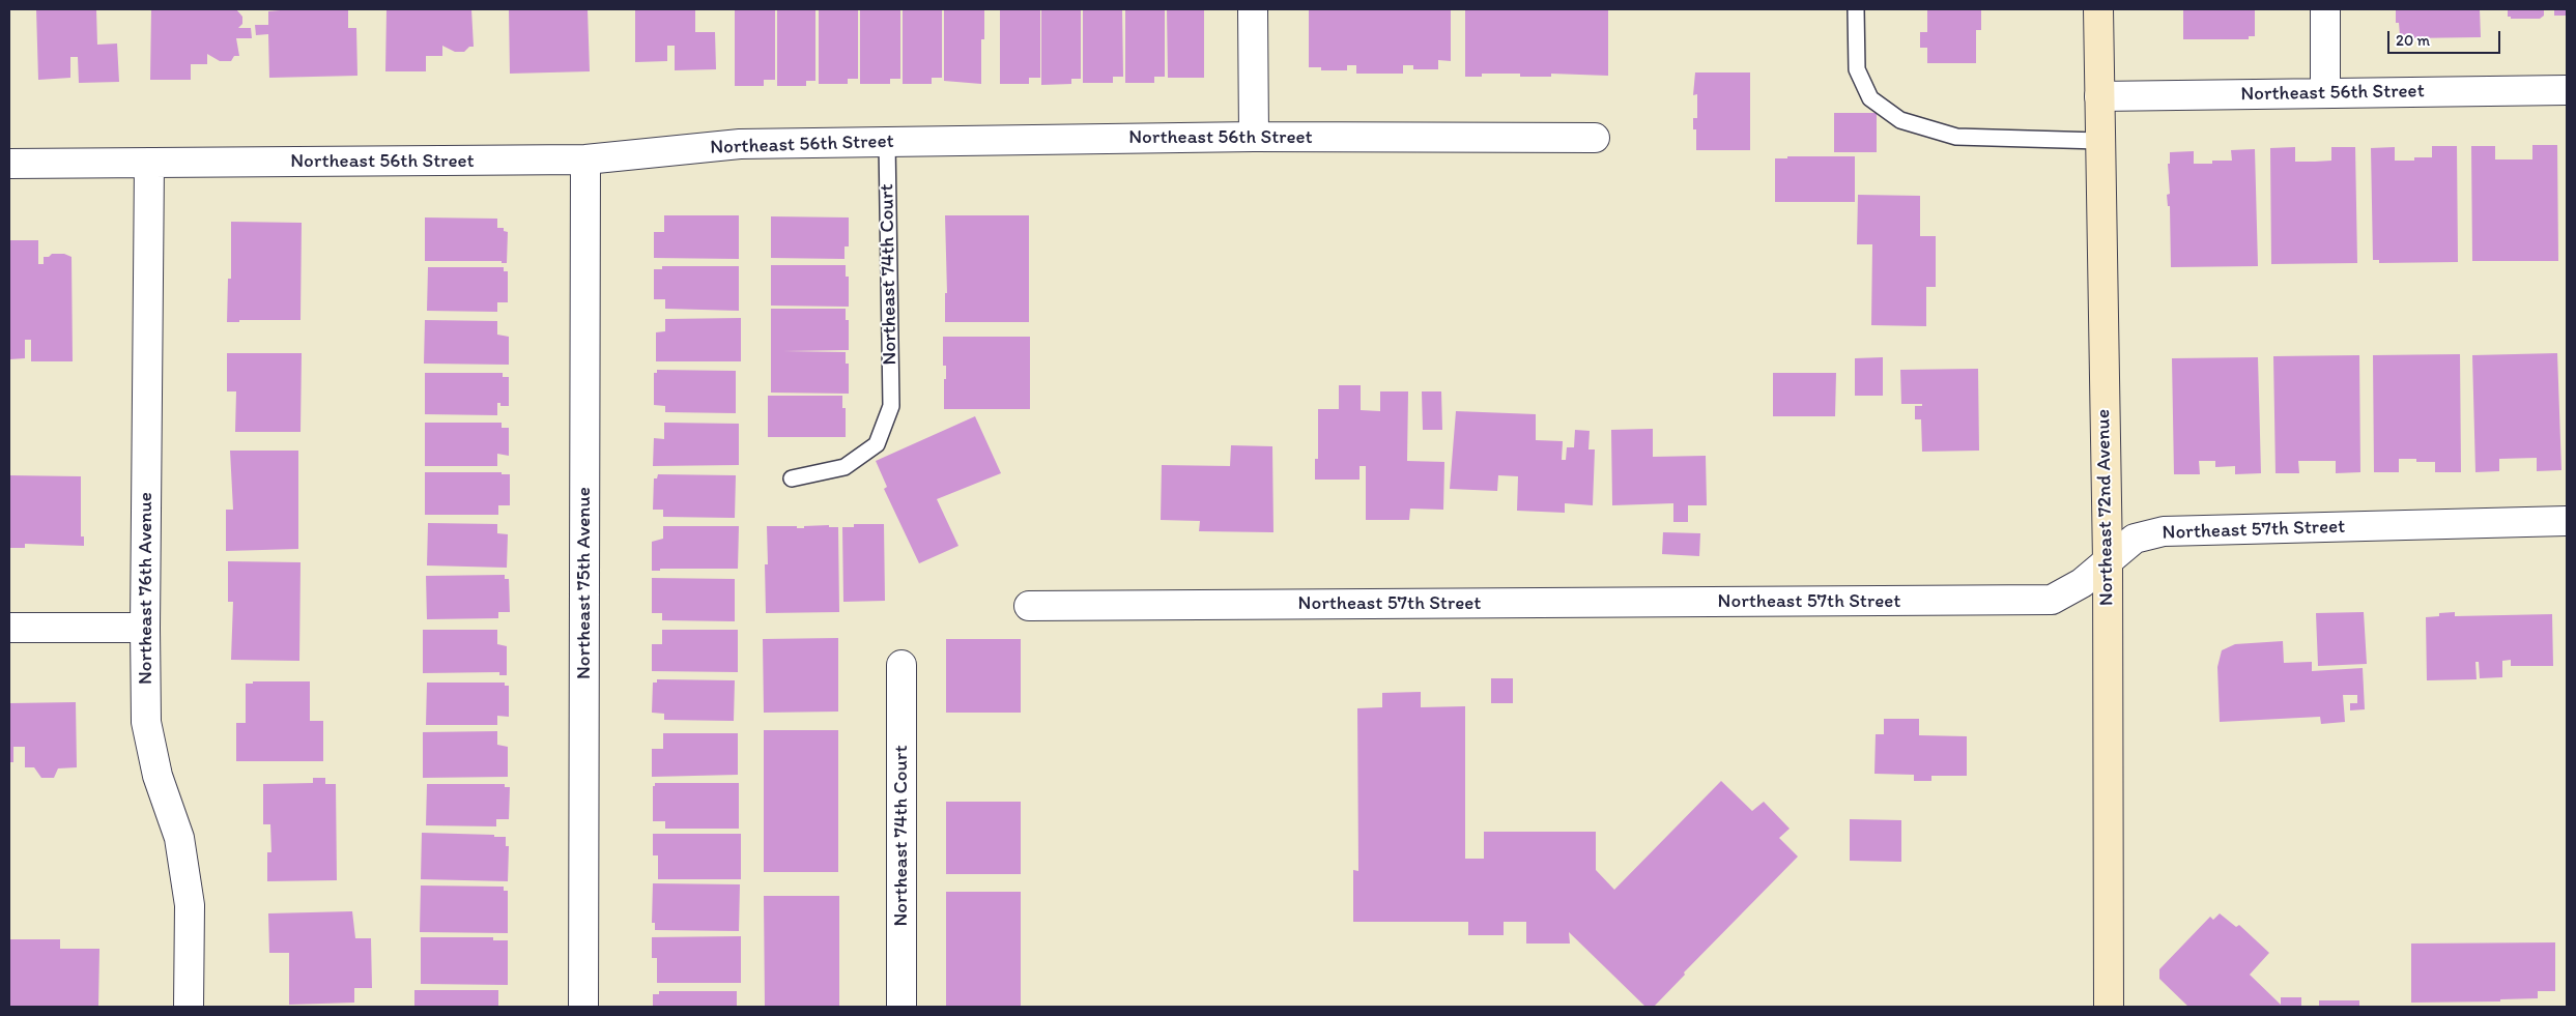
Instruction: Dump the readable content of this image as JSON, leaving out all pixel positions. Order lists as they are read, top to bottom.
{
  "streets": {
    "street": [
      "Northeast 56th Street",
      "Northeast 74th Court",
      "Northeast 72nd Avenue",
      "Northeast 57th Street",
      "Northeast 75th Avenue",
      "Northeast 76th Avenue"
    ]
  },
  "crossings": [
    ["Northeast 56th Street", "Northeast 74th Court"],
    ["Northeast 56th Street", "Northeast 72nd Avenue"],
    ["Northeast 56th Street", "Northeast 75th Avenue"],
    ["Northeast 56th Street", "Northeast 76th Avenue"],
    ["Northeast 72nd Avenue", "Northeast 57th Street"]
  ],
  "scale_bar": "20 m"
}
